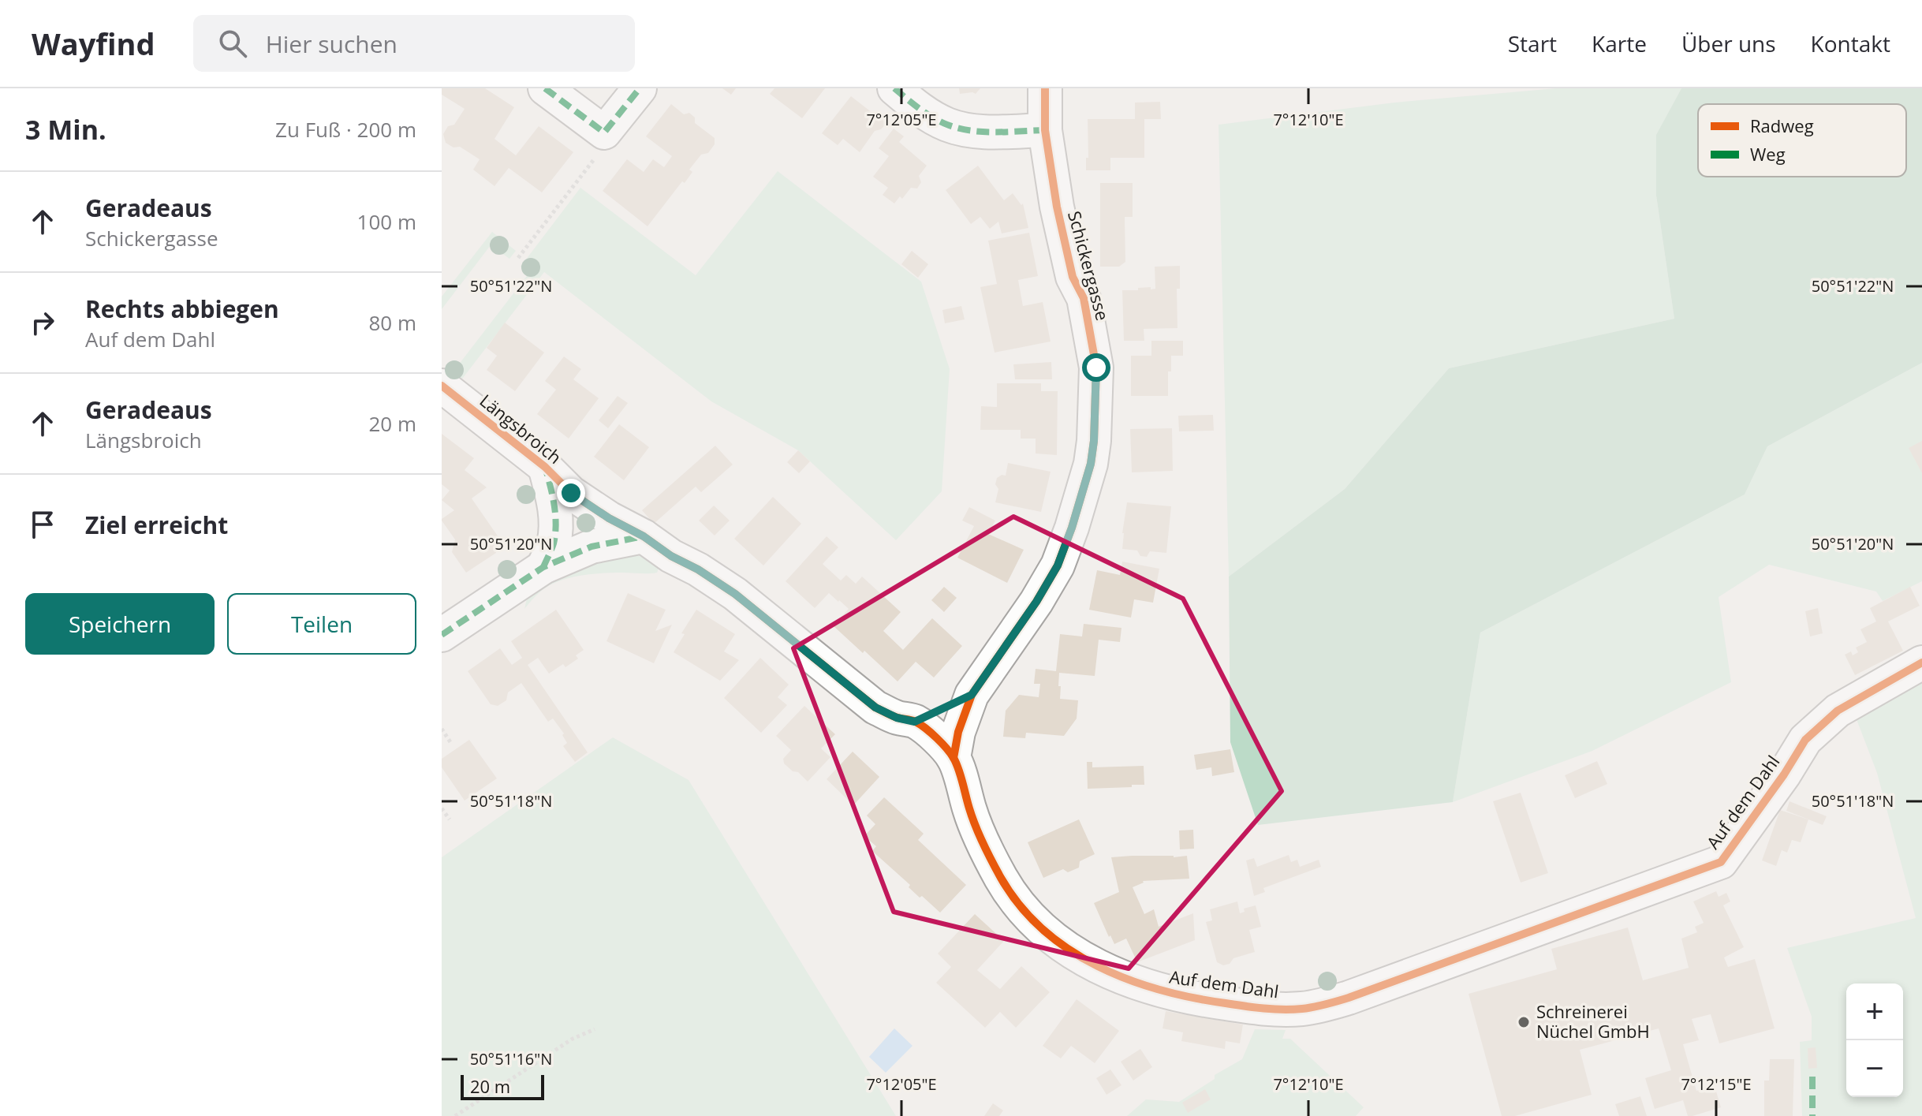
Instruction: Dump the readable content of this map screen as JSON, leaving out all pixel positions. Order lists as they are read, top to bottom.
{
  "streets": {
    "street": ["Schickergasse", "Längsbroich", "Auf dem Dahl"]
  },
  "crossings": [
    ["Schickergasse", "Auf dem Dahl"],
    ["Längsbroich", "Auf dem Dahl"]
  ],
  "places": ["Schreinerei Nüchel GmbH"],
  "legend": ["Radweg", "Weg"],
  "scale_bar": "20 m",
  "page": {
    "header": "Wayfind",
    "search": "Hier suchen",
    "nav": [
      "Start",
      "Karte",
      "Über uns",
      "Kontakt"
    ],
    "heading": ["3 Min.", "Zu Fuß · 200 m"],
    "list": [
      ["Geradeaus", "Schickergasse", "100 m"],
      ["Rechts abbiegen", "Auf dem Dahl", "80 m"],
      ["Geradeaus", "Längsbroich", "20 m"],
      "Ziel erreicht"
    ],
    "buttons": ["Speichern", "Teilen"],
    "map_buttons": ["+", "−"],
    "scale": "20 m"
  },
  "coordinates": [
    "7°12'05\"E",
    "7°12'10\"E",
    "50°51'22\"N",
    "50°51'20\"N",
    "50°51'18\"N",
    "50°51'16\"N",
    "7°12'15\"E"
  ]
}
